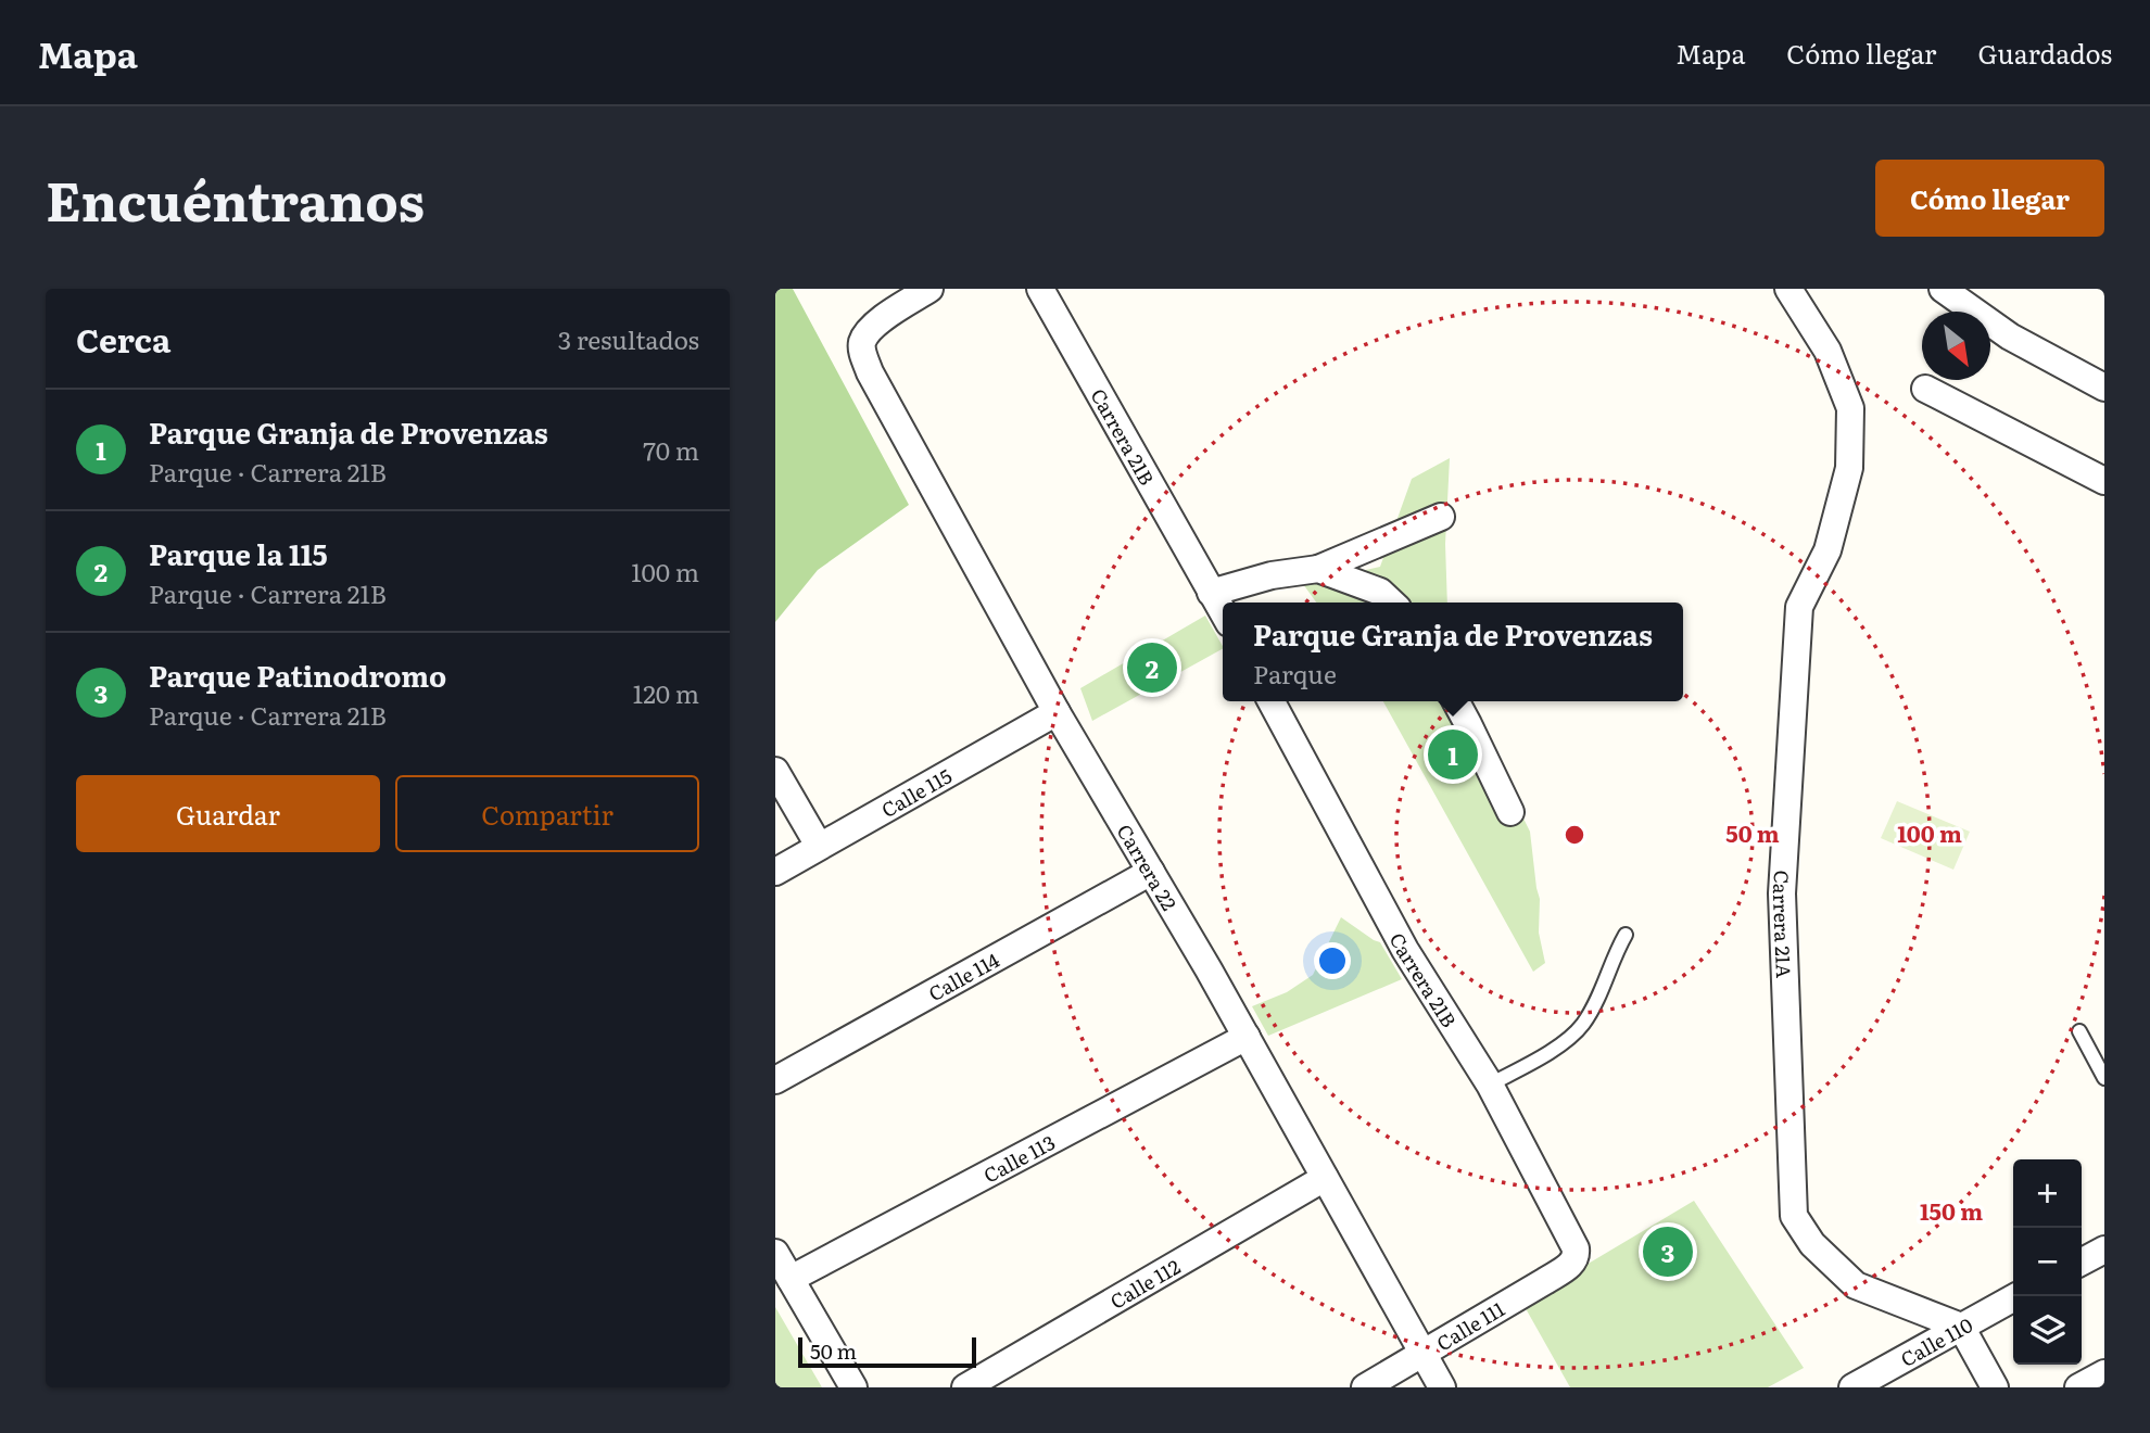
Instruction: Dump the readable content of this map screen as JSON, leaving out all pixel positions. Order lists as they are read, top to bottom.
{
  "streets": {
    "street": [
      "Carrera 21B",
      "Calle 115",
      "Carrera 22",
      "Carrera 21A",
      "Calle 114",
      "Calle 113",
      "Calle 112",
      "Calle 111",
      "Calle 110"
    ]
  },
  "crossings": [
    ["Carrera 21B", "Calle 111"],
    ["Calle 115", "Carrera 22"],
    ["Carrera 22", "Calle 114"],
    ["Carrera 22", "Calle 113"],
    ["Carrera 22", "Calle 112"],
    ["Carrera 22", "Calle 111"],
    ["Carrera 21A", "Calle 110"]
  ],
  "scale_bar": "50 m",
  "north": "bottom right",
  "page": {
    "header": "Mapa",
    "nav": ["Mapa", "Cómo llegar", "Guardados"],
    "title": "Encuéntranos",
    "buttons": [
      "Cómo llegar",
      ["Guardar", "Compartir"]
    ],
    "heading": ["Cerca", "3 resultados"],
    "list": [
      {
        "mark": "1",
        "name": "Parque Granja de Provenzas",
        "note": "Parque · Carrera 21B",
        "value": "70 m"
      },
      {
        "mark": "2",
        "name": "Parque la 115",
        "note": "Parque · Carrera 21B",
        "value": "100 m"
      },
      {
        "mark": "3",
        "name": "Parque Patinodromo",
        "note": "Parque · Carrera 21B",
        "value": "120 m"
      }
    ],
    "popup": ["Parque Granja de Provenzas", "Parque"],
    "pins": ["2", "1", "3"],
    "map_buttons": ["+", "−"],
    "scale": "50 m"
  },
  "rings": ["50 m", "100 m", "150 m"]
}
